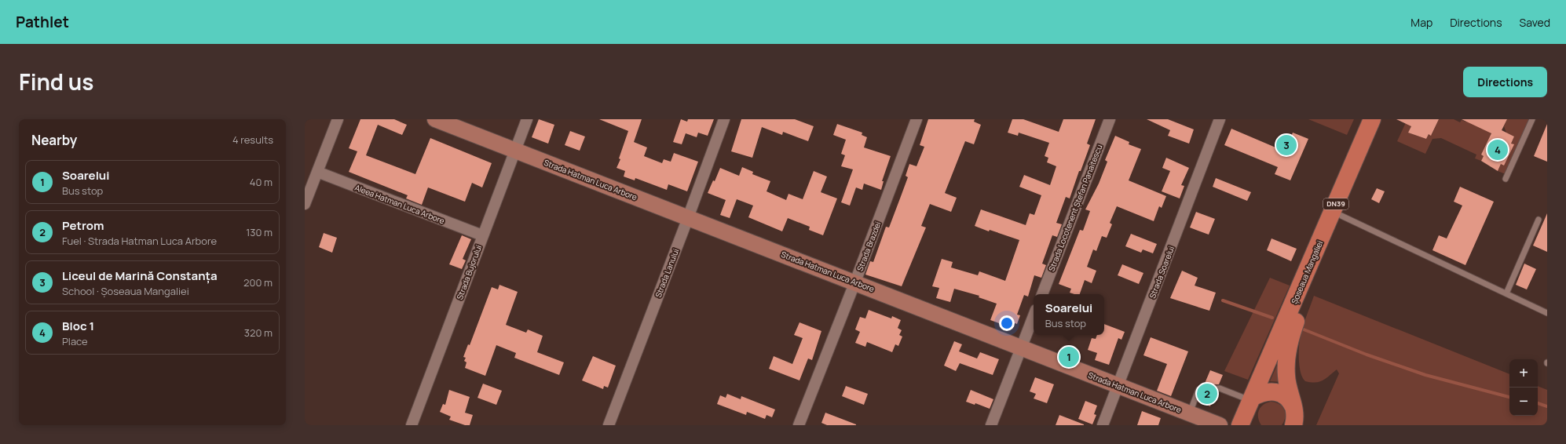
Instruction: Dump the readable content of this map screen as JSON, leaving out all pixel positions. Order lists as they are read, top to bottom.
{
  "streets": {
    "main road": ["DN39", "Șoseaua Mangaliei"],
    "street": [
      "Strada Hatman Luca Arbore",
      "Aleea Hatman Luca Arbore",
      "Strada Locotenent Ștefan Panaitescu",
      "Strada Brazdei",
      "Strada Bujorului",
      "Strada Soarelui",
      "Strada Lanului"
    ]
  },
  "crossings": [
    ["Strada Hatman Luca Arbore", "Strada Brazdei"],
    ["Strada Hatman Luca Arbore", "Strada Bujorului"],
    ["Strada Hatman Luca Arbore", "Strada Soarelui"],
    ["Strada Hatman Luca Arbore", "Strada Lanului"],
    ["Aleea Hatman Luca Arbore", "Strada Bujorului"],
    ["DN39", "Șoseaua Mangaliei"]
  ],
  "page": {
    "header": "Pathlet",
    "nav": ["Map", "Directions", "Saved"],
    "title": "Find us",
    "buttons": "Directions",
    "heading": ["Nearby", "4 results"],
    "pins": [
      "3",
      "4",
      "1",
      "2"
    ],
    "list": [
      {
        "mark": "1",
        "name": "Soarelui",
        "note": "Bus stop",
        "value": "40 m"
      },
      {
        "mark": "2",
        "name": "Petrom",
        "note": "Fuel · Strada Hatman Luca Arbore",
        "value": "130 m"
      },
      {
        "mark": "3",
        "name": "Liceul de Marină Constanța",
        "note": "School · Șoseaua Mangaliei",
        "value": "200 m"
      },
      {
        "mark": "4",
        "name": "Bloc 1",
        "note": "Place",
        "value": "320 m"
      }
    ],
    "popup": ["Soarelui", "Bus stop"],
    "map_buttons": ["+", "−"]
  }
}
